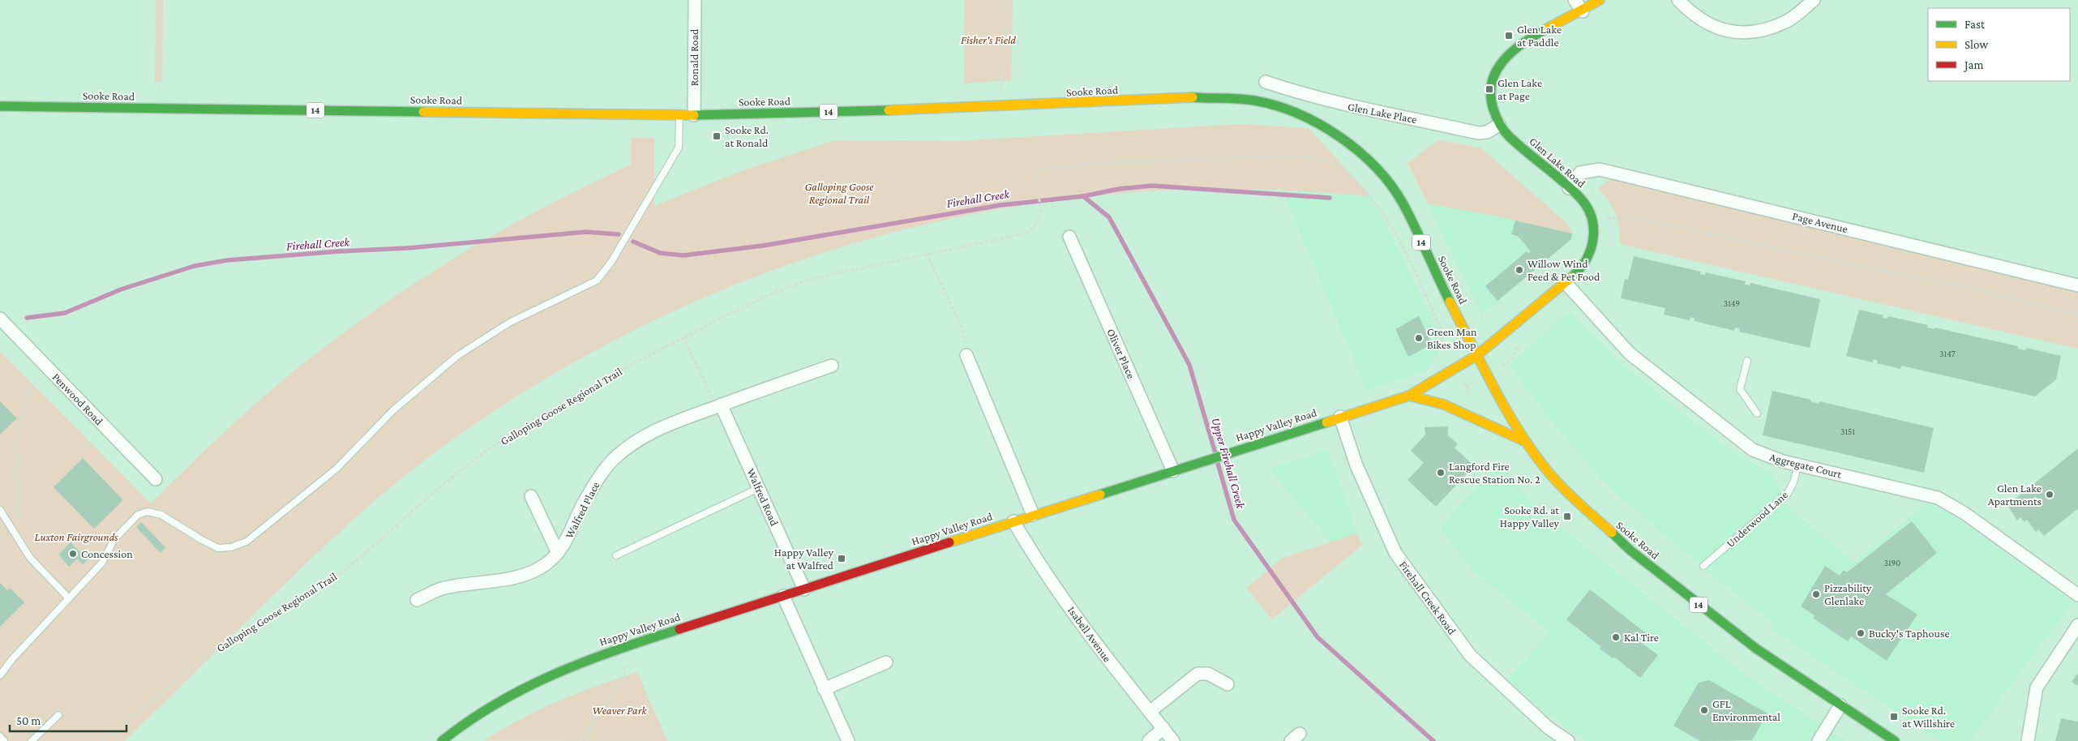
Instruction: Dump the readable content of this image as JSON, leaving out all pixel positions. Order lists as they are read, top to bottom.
{
  "streets": {
    "main road": [
      "Sooke Road",
      "14",
      "Glen Lake Road",
      "Happy Valley Road"
    ],
    "street": [
      "Ronald Road",
      "Glen Lake Place",
      "Page Avenue",
      "Oliver Place",
      "Penwood Road",
      "Aggregate Court",
      "Walfred Road",
      "Walfred Place",
      "Firehall Creek Road",
      "Isabell Avenue"
    ],
    "lane": ["Underwood Lane"],
    "path": ["Galloping Goose Regional Trail"]
  },
  "crossings": [
    ["Ronald Road", "Sooke Road"],
    ["Sooke Road", "Glen Lake Road"],
    ["Sooke Road", "Happy Valley Road"],
    ["Glen Lake Place", "Glen Lake Road"],
    ["Glen Lake Road", "Page Avenue"],
    ["Glen Lake Road", "Happy Valley Road"],
    ["Glen Lake Road", "Aggregate Court"],
    ["Oliver Place", "Happy Valley Road"],
    ["Happy Valley Road", "Walfred Road"],
    ["Happy Valley Road", "Firehall Creek Road"],
    ["Happy Valley Road", "Isabell Avenue"],
    ["Aggregate Court", "Underwood Lane"],
    ["Walfred Road", "Walfred Place"]
  ],
  "water": ["Firehall Creek", "Upper Firehall Creek"],
  "parks": [
    "Fisher's Field",
    "Galloping Goose Regional Trail",
    "Luxton Fairgrounds",
    "Weaver Park"
  ],
  "places": {
    "transit": [
      "Glen Lake at Paddle",
      "Glen Lake at Page",
      "Sooke Rd. at Ronald",
      "Sooke Rd. at Happy Valley",
      "Happy Valley at Walfred",
      "Sooke Rd. at Willshire"
    ],
    "other": [
      "Willow Wind Feed & Pet Food",
      "Green Man Bikes Shop",
      "Langford Fire Rescue Station No. 2",
      "Glen Lake Apartments",
      "Concession",
      "Pizzability Glenlake",
      "Bucky's Taphouse",
      "Kal Tire",
      "GFL Environmental"
    ]
  },
  "house_numbers": [
    "3149",
    "3147",
    "3151",
    "3190"
  ],
  "legend": ["Fast", "Slow", "Jam"],
  "scale_bar": "50 m"
}
